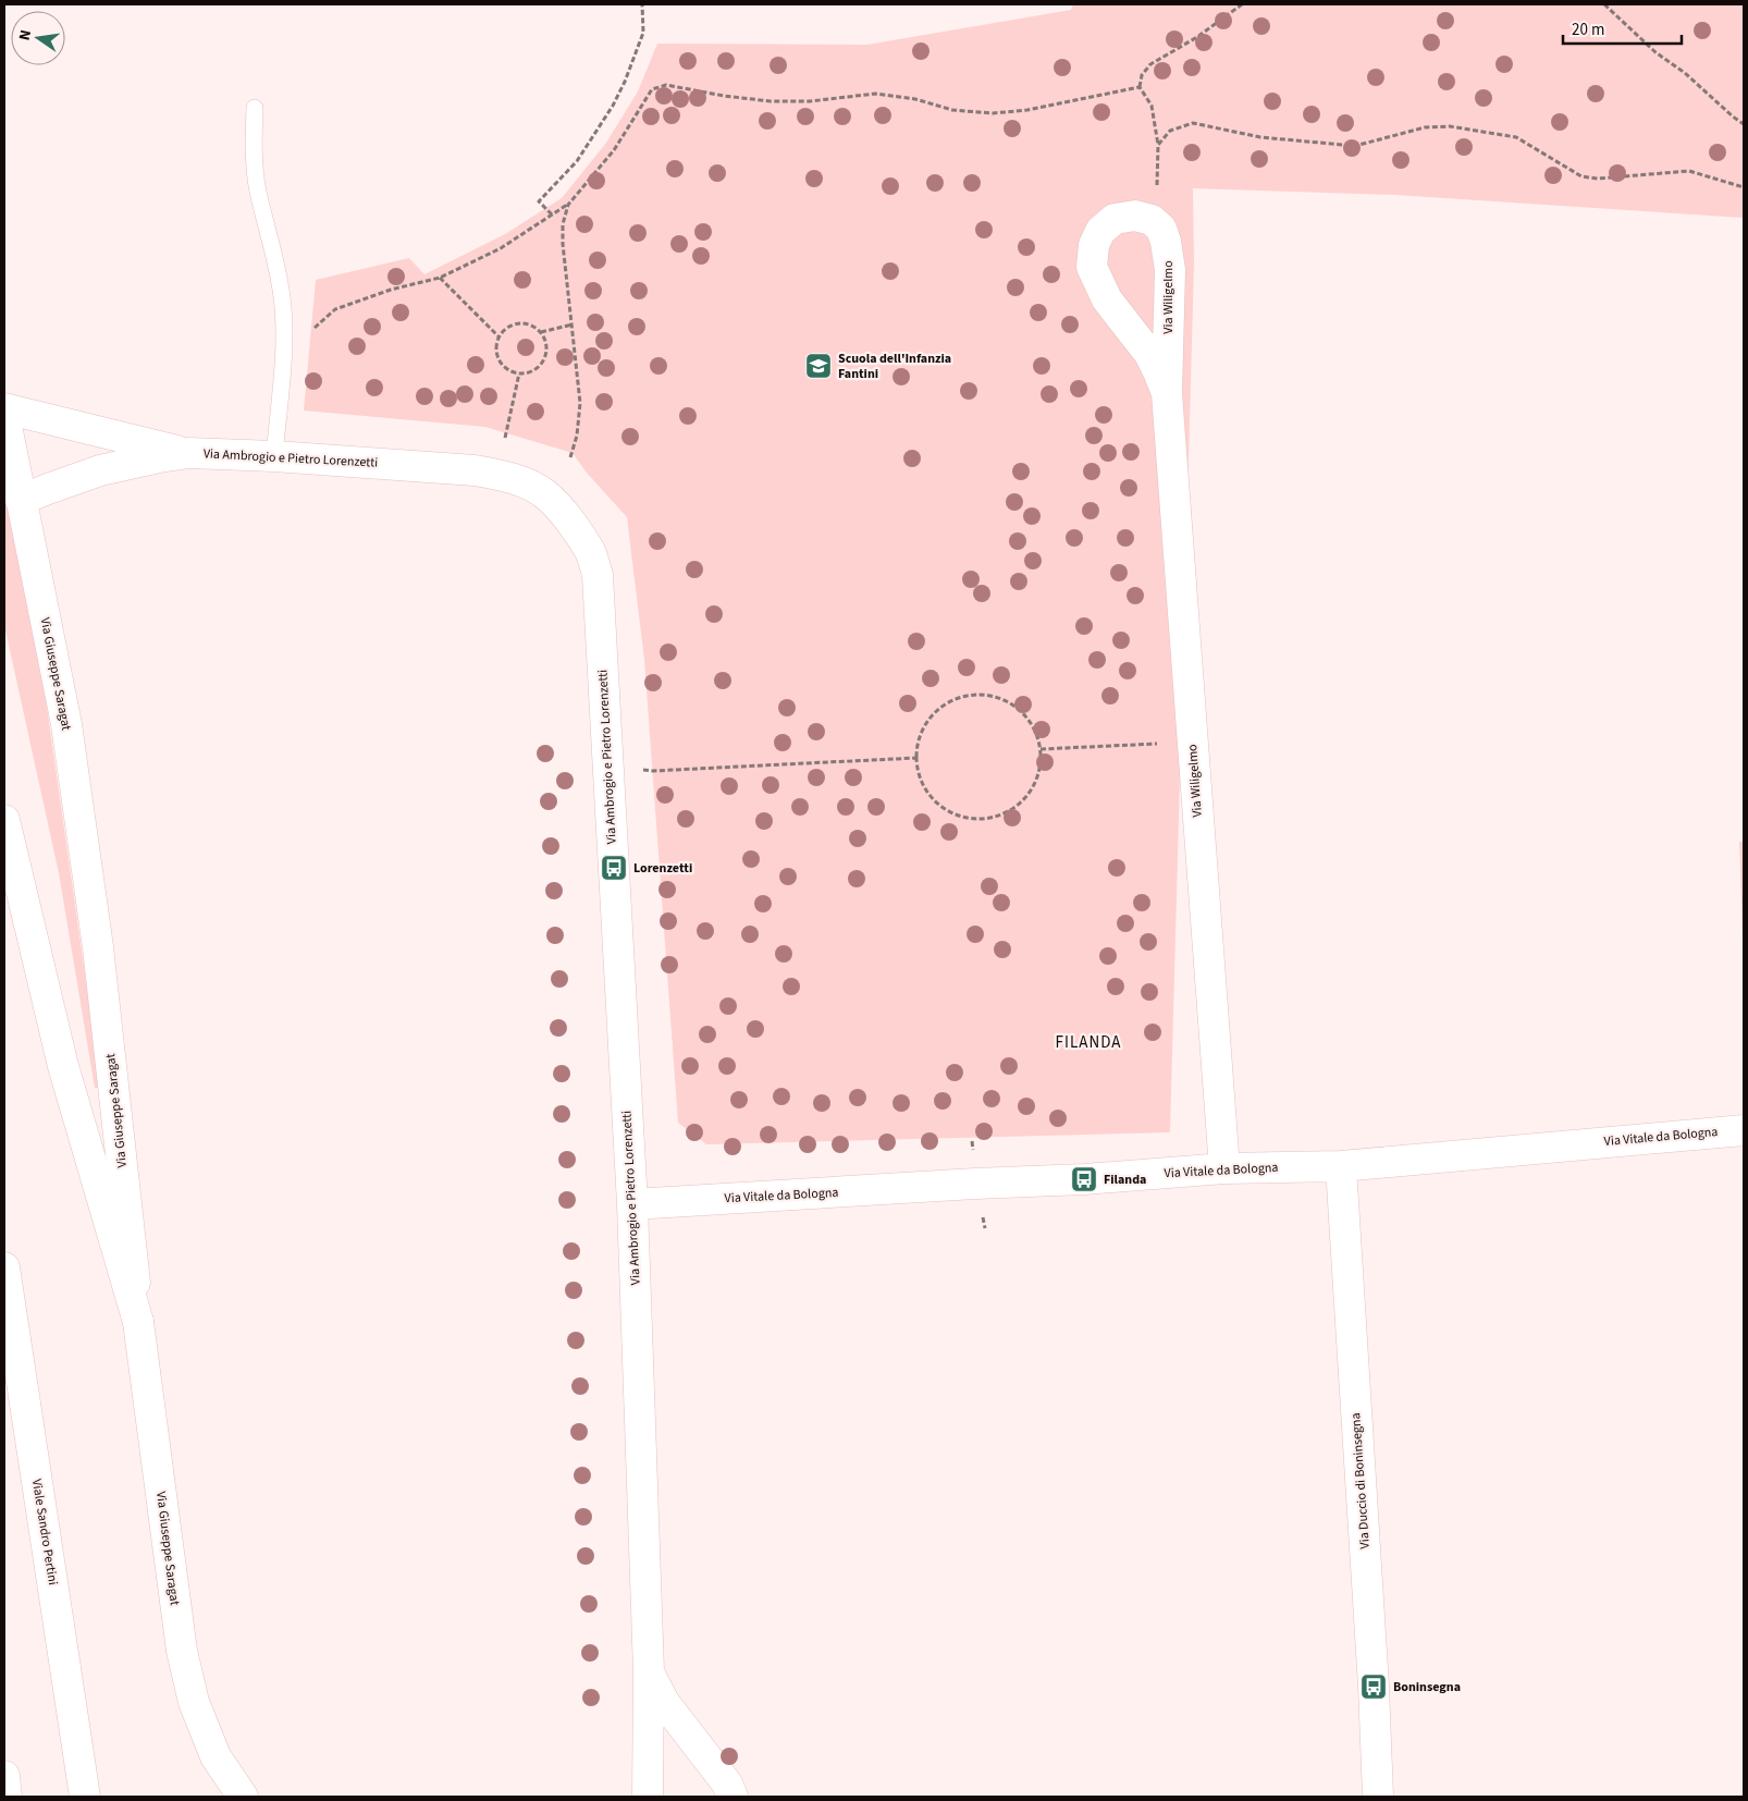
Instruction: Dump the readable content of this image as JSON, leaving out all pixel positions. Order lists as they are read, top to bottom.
{
  "streets": {
    "main road": [
      "Via Wiligelmo",
      "Via Ambrogio e Pietro Lorenzetti",
      "Via Giuseppe Saragat",
      "Via Vitale da Bologna",
      "Via Duccio di Boninsegna",
      "Viale Sandro Pertini"
    ]
  },
  "crossings": [
    ["Via Wiligelmo", "Via Vitale da Bologna"],
    ["Via Ambrogio e Pietro Lorenzetti", "Via Giuseppe Saragat"],
    ["Via Ambrogio e Pietro Lorenzetti", "Via Vitale da Bologna"],
    ["Via Vitale da Bologna", "Via Duccio di Boninsegna"]
  ],
  "districts": ["FILANDA"],
  "places": {
    "school or university": ["Scuola dell'Infanzia Fantini"],
    "bus stop": ["Lorenzetti", "Filanda", "Boninsegna"]
  },
  "scale_bar": "20 m",
  "north": "left"
}
